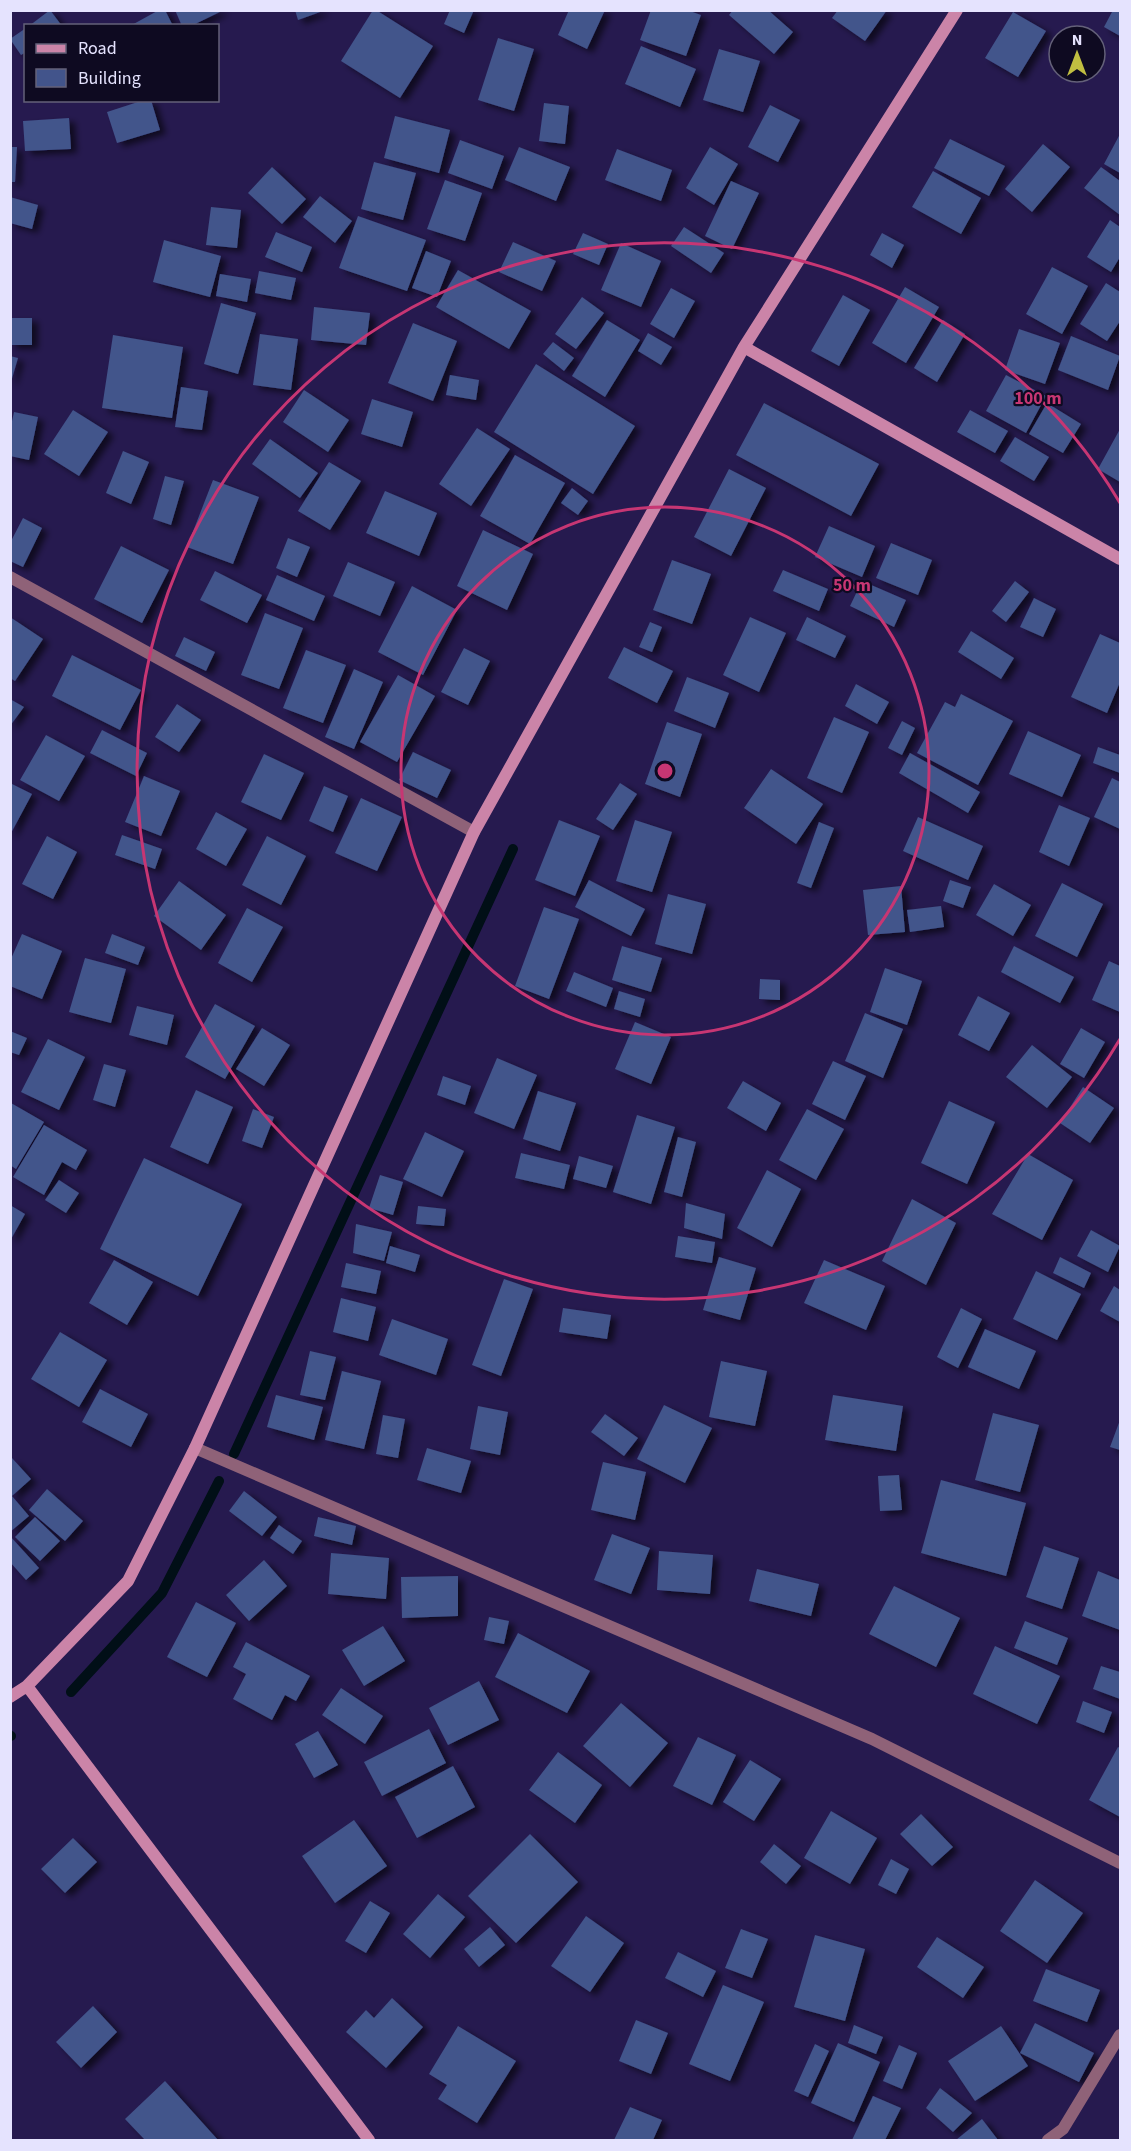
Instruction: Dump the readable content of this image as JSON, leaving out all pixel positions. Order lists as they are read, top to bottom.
{
  "legend": ["Road", "Building"],
  "north": "top",
  "rings": ["100 m", "50 m"]
}
